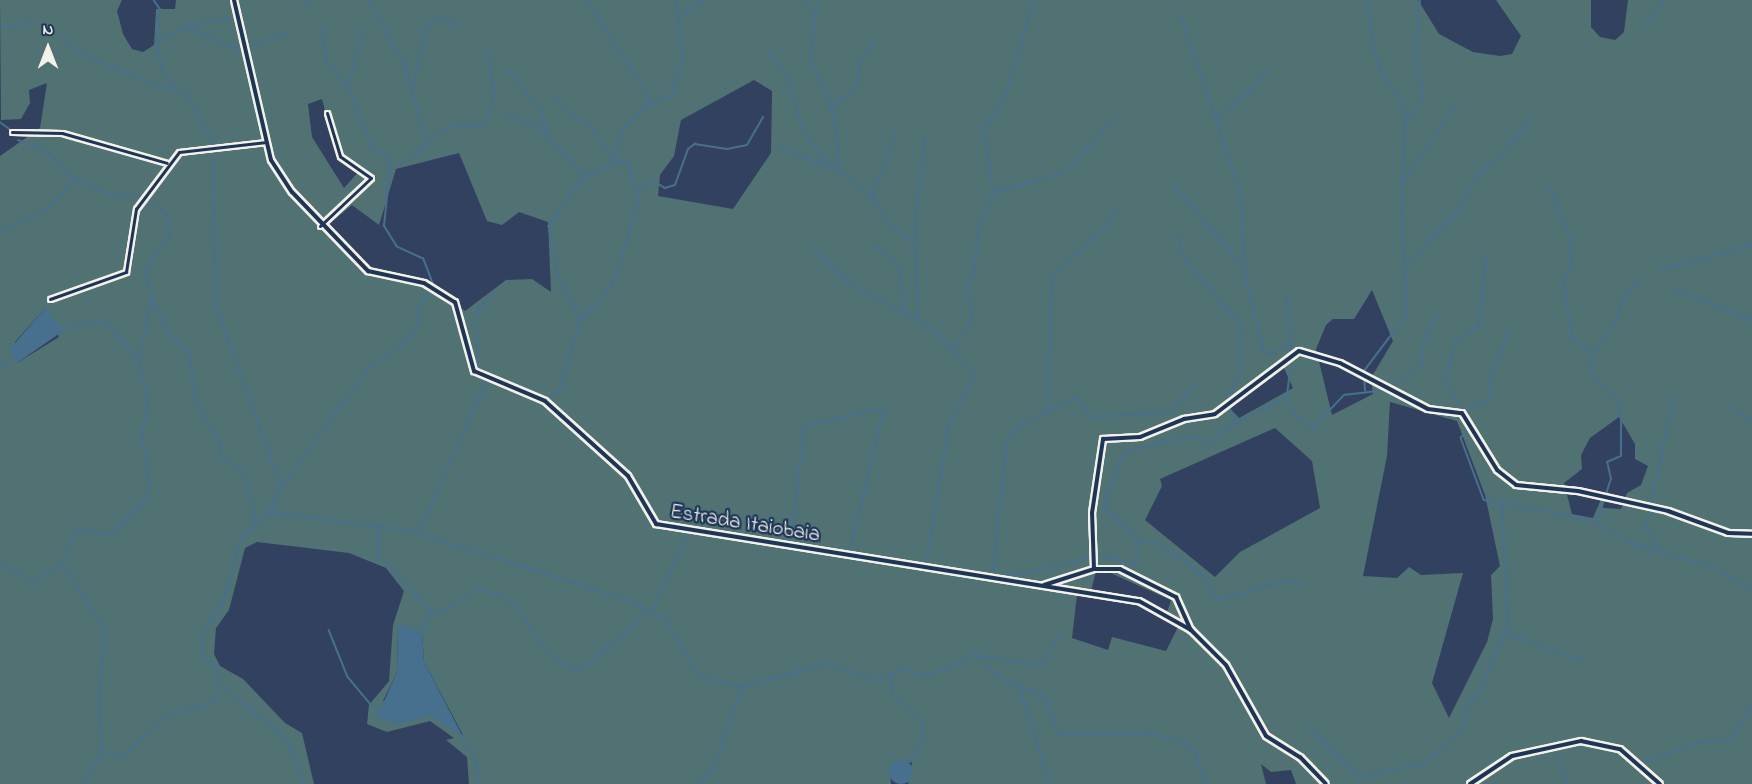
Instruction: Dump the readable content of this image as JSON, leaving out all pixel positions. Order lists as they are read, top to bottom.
{
  "streets": {
    "street": ["Estrada Itaiobaia"]
  },
  "north": "top"
}
